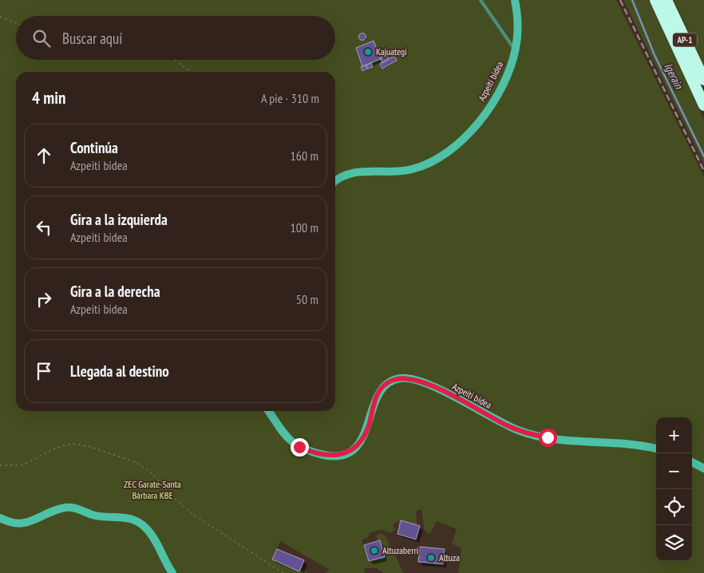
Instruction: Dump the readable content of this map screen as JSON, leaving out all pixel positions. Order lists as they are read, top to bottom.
{
  "streets": {
    "highway": ["AP-1"],
    "main road": ["Azpeiti bidea"]
  },
  "water": ["Igerain"],
  "parks": ["ZEC Garate-Santa Bárbara KBE"],
  "places": ["Kajuategi", "Altuzaberri", "Altuza"],
  "page": {
    "search": "Buscar aquí",
    "heading": ["4 min", "A pie · 310 m"],
    "list": [
      ["Continúa", "Azpeiti bidea", "160 m"],
      ["Gira a la izquierda", "Azpeiti bidea", "100 m"],
      ["Gira a la derecha", "Azpeiti bidea", "50 m"],
      "Llegada al destino"
    ],
    "map_buttons": ["+", "−"]
  }
}
